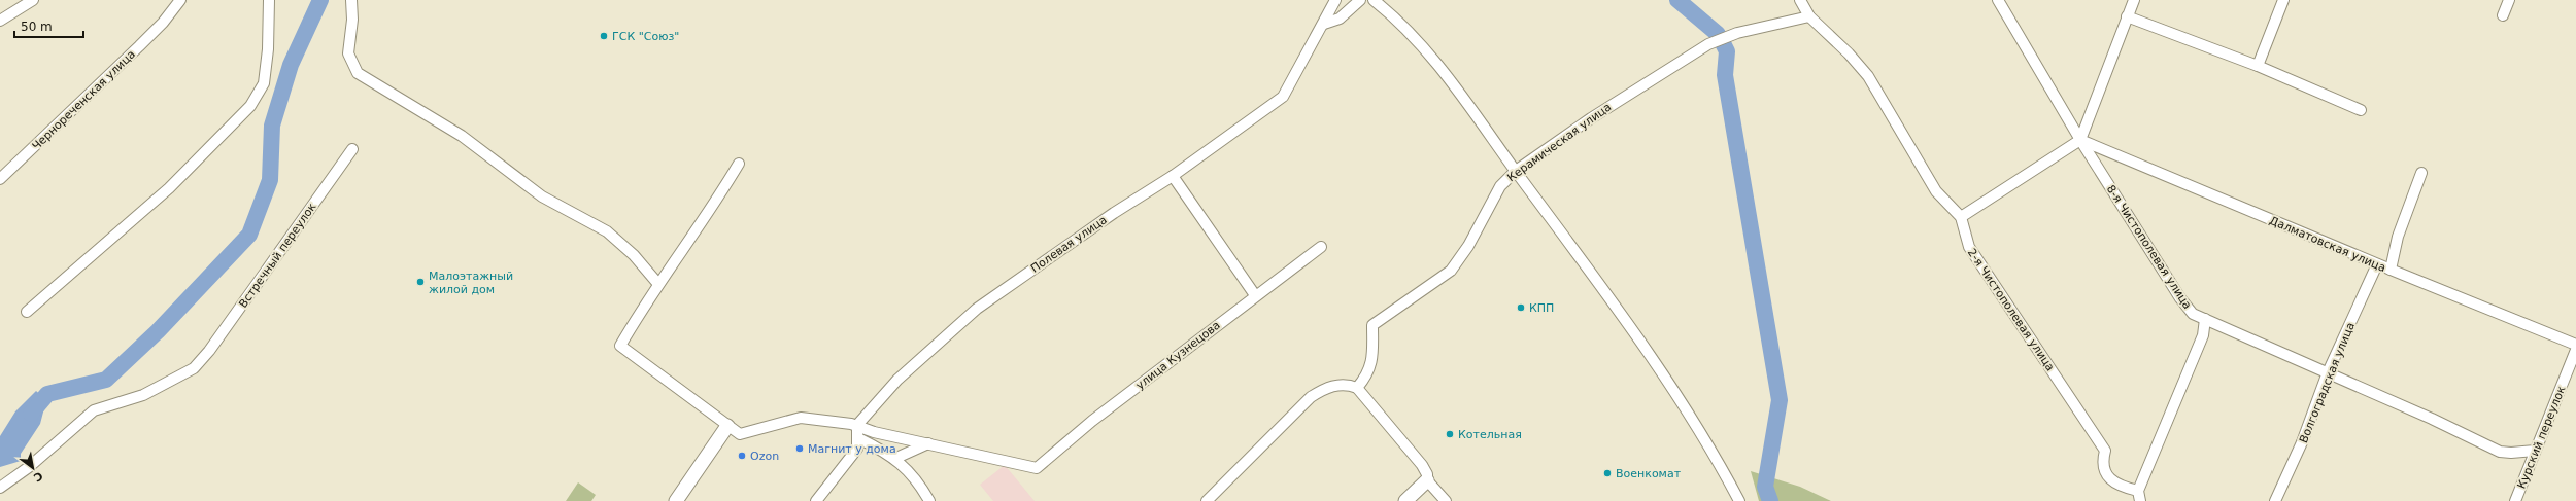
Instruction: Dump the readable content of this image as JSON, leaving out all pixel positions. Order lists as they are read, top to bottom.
{
  "streets": {
    "street": [
      "Чернореченская улица",
      "Керамическая улица",
      "Полевая улица",
      "Далматовская улица",
      "8-я Чистополевая улица",
      "Встречный переулок",
      "2-я Чистополевая улица",
      "улица Кузнецова",
      "Волгоградская улица",
      "Курский переулок"
    ]
  },
  "crossings": [
    ["Керамическая улица", "2-я Чистополевая улица"],
    ["Далматовская улица", "8-я Чистополевая улица"],
    ["Далматовская улица", "Волгоградская улица"],
    ["8-я Чистополевая улица", "Волгоградская улица"],
    ["8-я Чистополевая улица", "Курский переулок"]
  ],
  "places": [
    "ГСК \"Союз\"",
    "Малоэтажный жилой дом",
    "КПП",
    "Котельная",
    "Магнит у дома",
    "Ozon",
    "Военкомат"
  ],
  "scale_bar": "50 m",
  "north": "bottom right"
}
